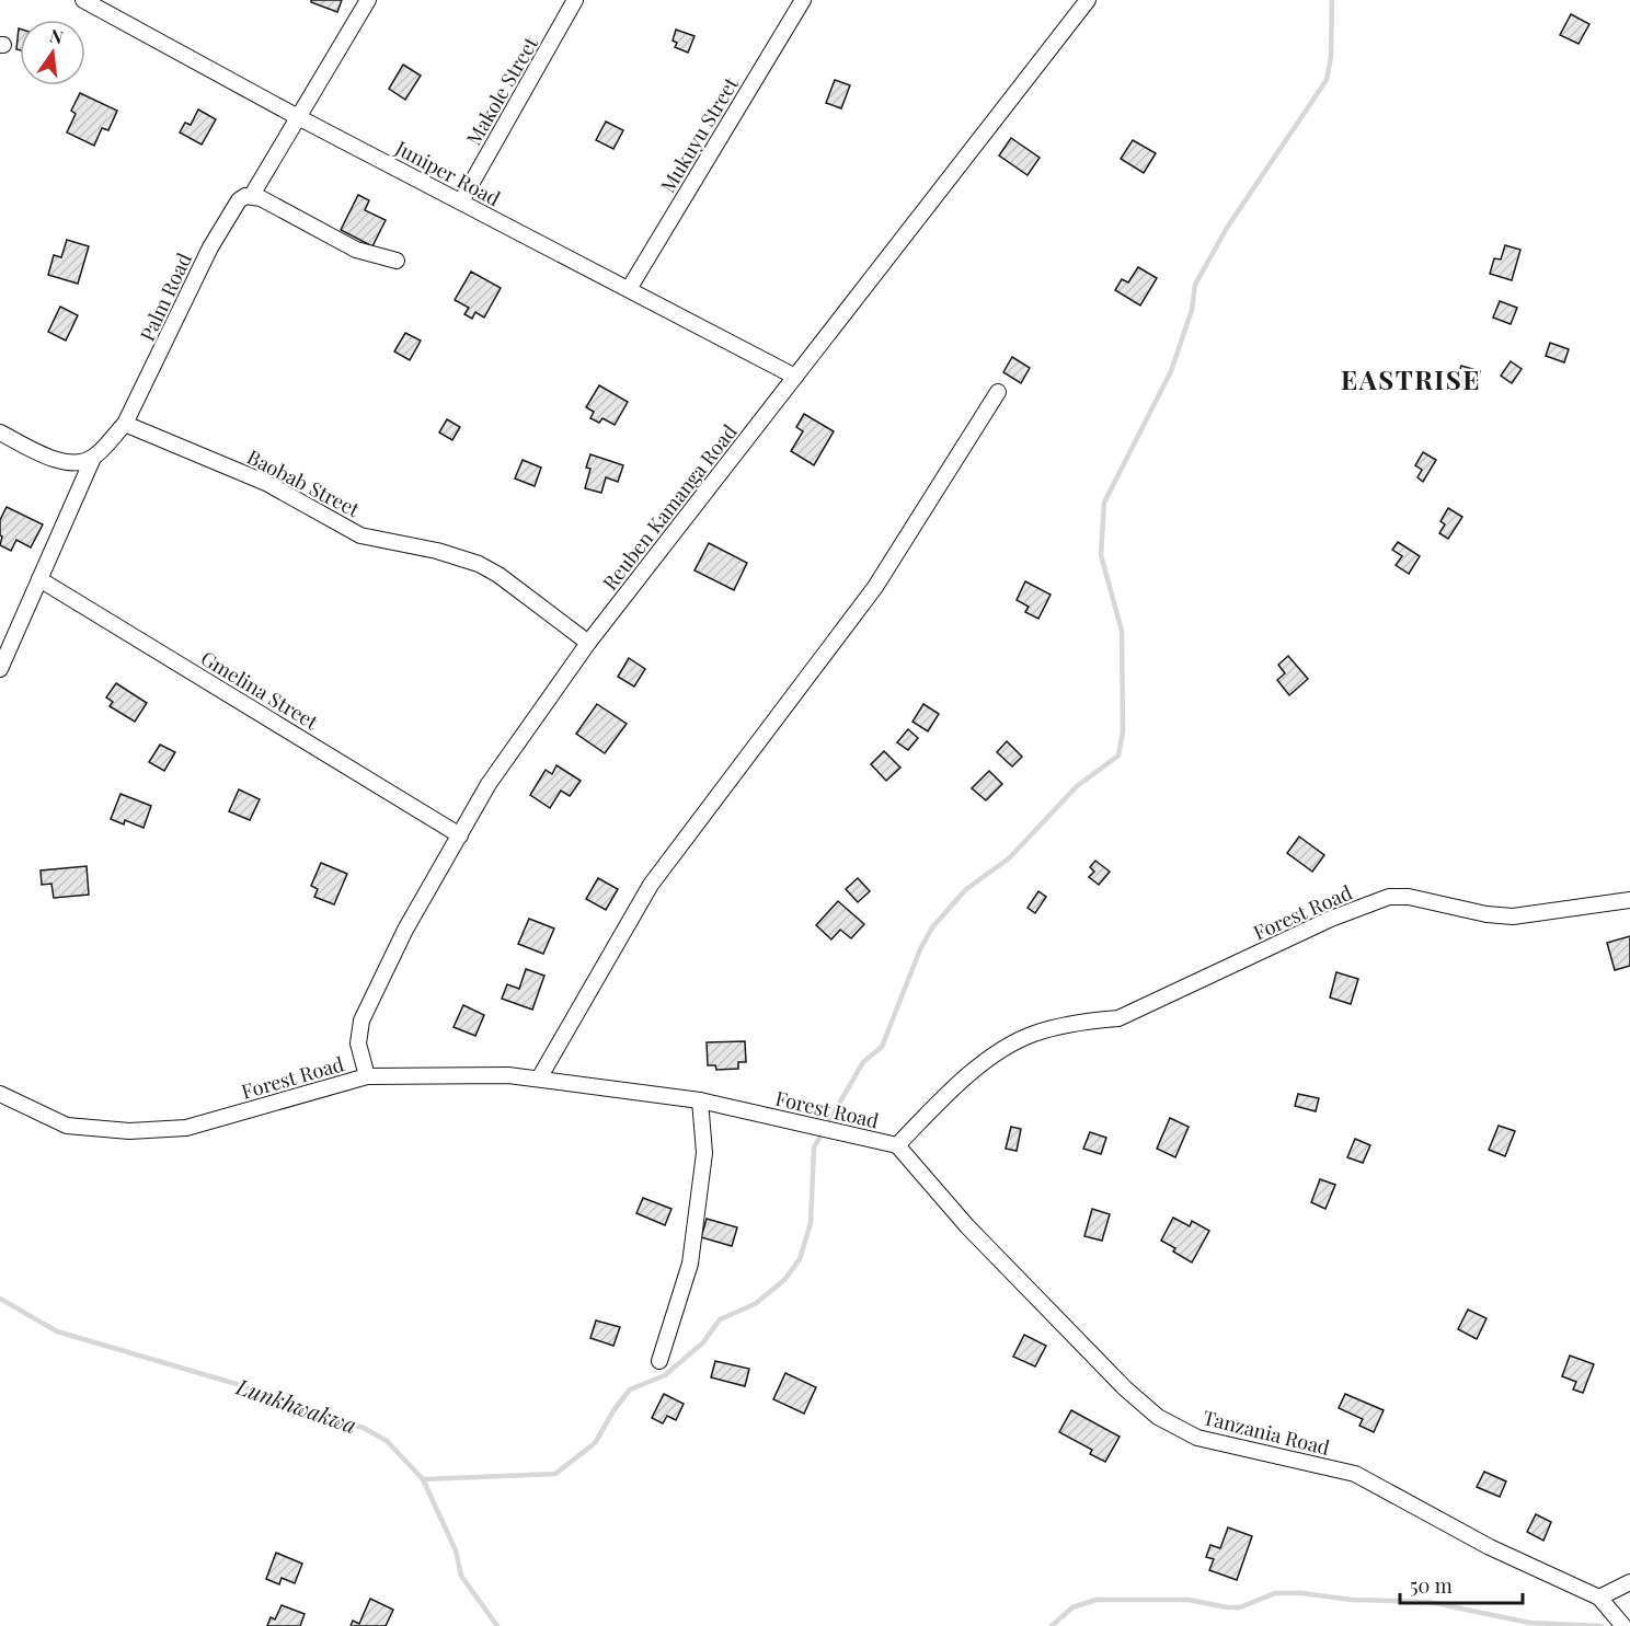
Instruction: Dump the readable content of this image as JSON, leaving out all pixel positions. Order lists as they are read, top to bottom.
{
  "streets": {
    "street": [
      "Makole Street",
      "Mukuyu Street",
      "Juniper Road",
      "Palm Road",
      "Baobab Street",
      "Reuben Kamanga Road",
      "Gmelina Street",
      "Forest Road",
      "Tanzania Road"
    ]
  },
  "crossings": [
    ["Makole Street", "Juniper Road"],
    ["Mukuyu Street", "Juniper Road"],
    ["Juniper Road", "Palm Road"],
    ["Juniper Road", "Reuben Kamanga Road"],
    ["Palm Road", "Baobab Street"],
    ["Baobab Street", "Reuben Kamanga Road"],
    ["Reuben Kamanga Road", "Gmelina Street"],
    ["Reuben Kamanga Road", "Forest Road"],
    ["Forest Road", "Tanzania Road"]
  ],
  "districts": ["EASTRISE"],
  "water": ["Lunkhwakwa"],
  "scale_bar": "50 m",
  "north": "top"
}
